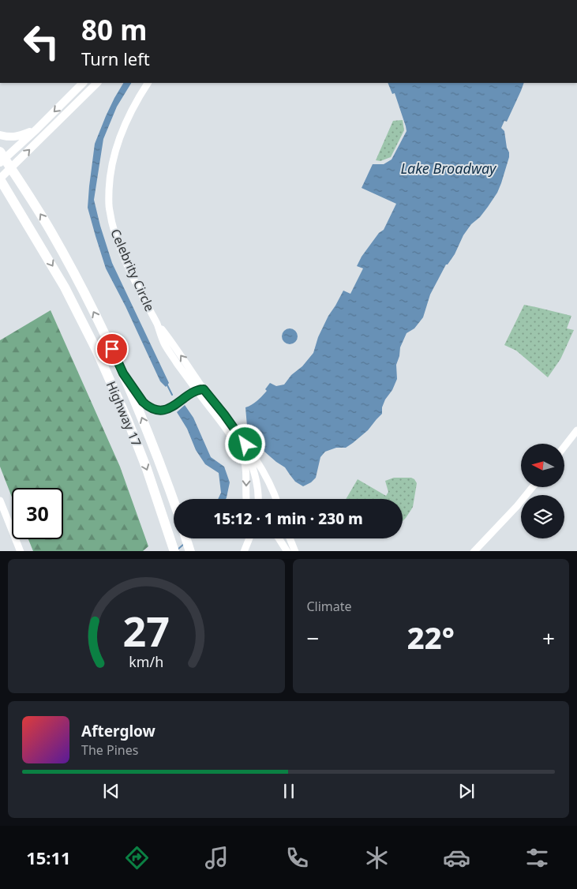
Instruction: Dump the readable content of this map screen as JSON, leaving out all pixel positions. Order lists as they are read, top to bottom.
{
  "streets": {
    "highway": ["Highway 17"],
    "street": ["Celebrity Circle"]
  },
  "water": ["Lake Broadway"],
  "north": "left",
  "page": {
    "turn": ["80 m", "Turn left"],
    "limit": "30",
    "trip": "15:12 · 1 min · 230 m",
    "tile": "Climate",
    "heat": ["−", "22°", "+"],
    "song": ["Afterglow", "The Pines"],
    "tabs": "15:11",
    "gauge": ["27", "km/h"]
  }
}
